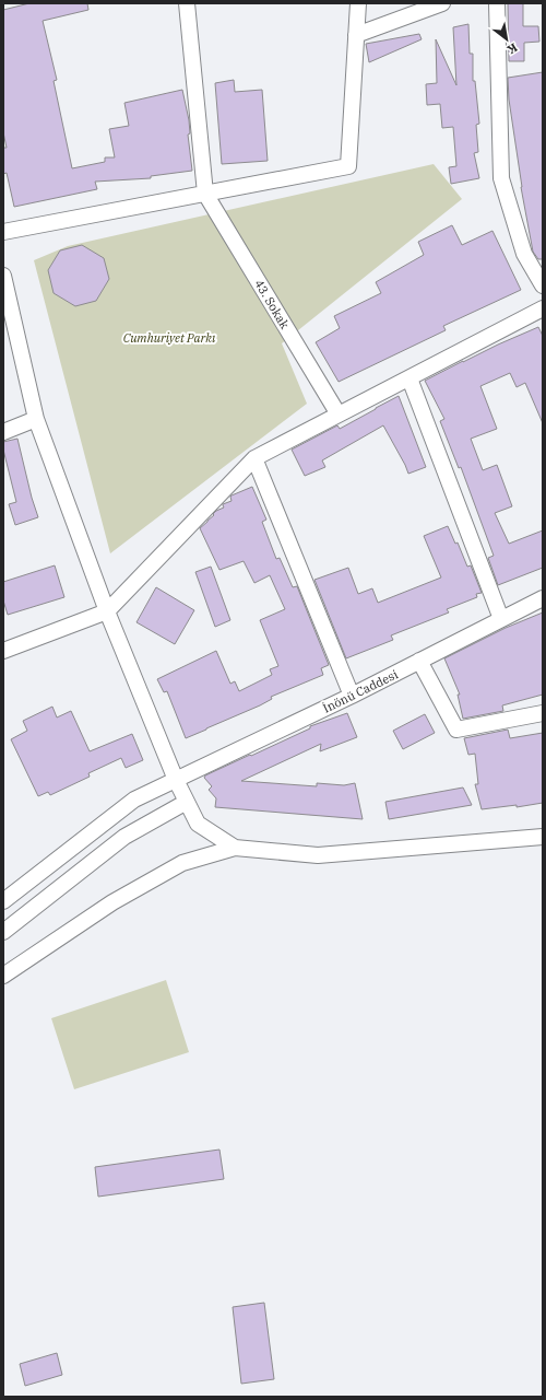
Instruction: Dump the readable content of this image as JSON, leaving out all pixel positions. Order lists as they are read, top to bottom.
{
  "streets": {
    "street": ["43. Sokak", "İnönü Caddesi"]
  },
  "parks": ["Cumhuriyet Parkı"],
  "north": "bottom right"
}
